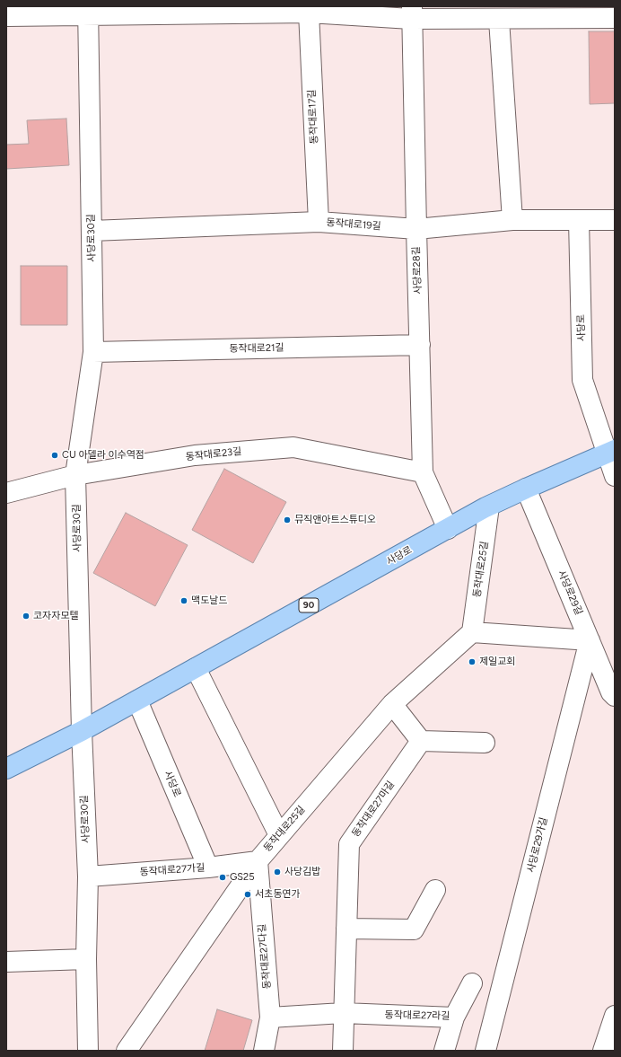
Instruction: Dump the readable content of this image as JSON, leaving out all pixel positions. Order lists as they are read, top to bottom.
{
  "streets": {
    "main road": ["사당로", "90"],
    "street": [
      "동작대로17길",
      "동작대로19길",
      "사당로30길",
      "사당로28길",
      "동작대로21길",
      "동작대로23길",
      "동작대로25길",
      "사당로29길",
      "동작대로27마길",
      "사당로29가길",
      "동작대로27가길",
      "동작대로27다길",
      "동작대로27라길"
    ]
  },
  "crossings": [
    ["동작대로17길", "동작대로19길"],
    ["동작대로19길", "사당로30길"],
    ["동작대로19길", "사당로28길"],
    ["동작대로19길", "사당로"],
    ["사당로30길", "사당로"],
    ["사당로30길", "동작대로21길"],
    ["사당로30길", "동작대로23길"],
    ["사당로30길", "동작대로27가길"],
    ["사당로28길", "사당로"],
    ["사당로28길", "동작대로21길"],
    ["사당로28길", "동작대로23길"],
    ["사당로", "동작대로25길"],
    ["사당로", "사당로29길"],
    ["사당로", "동작대로27가길"],
    ["동작대로25길", "동작대로27가길"],
    ["동작대로25길", "동작대로27다길"],
    ["사당로29길", "사당로29가길"],
    ["동작대로27마길", "동작대로27라길"],
    ["동작대로27가길", "동작대로27다길"],
    ["동작대로27다길", "동작대로27라길"]
  ],
  "places": [
    "CU 아델라 이수역점",
    "뮤직앤아트스튜디오",
    "맥도날드",
    "코자자모텔",
    "제일교회",
    "사당김밥",
    "GS25",
    "서초동연가"
  ]
}
